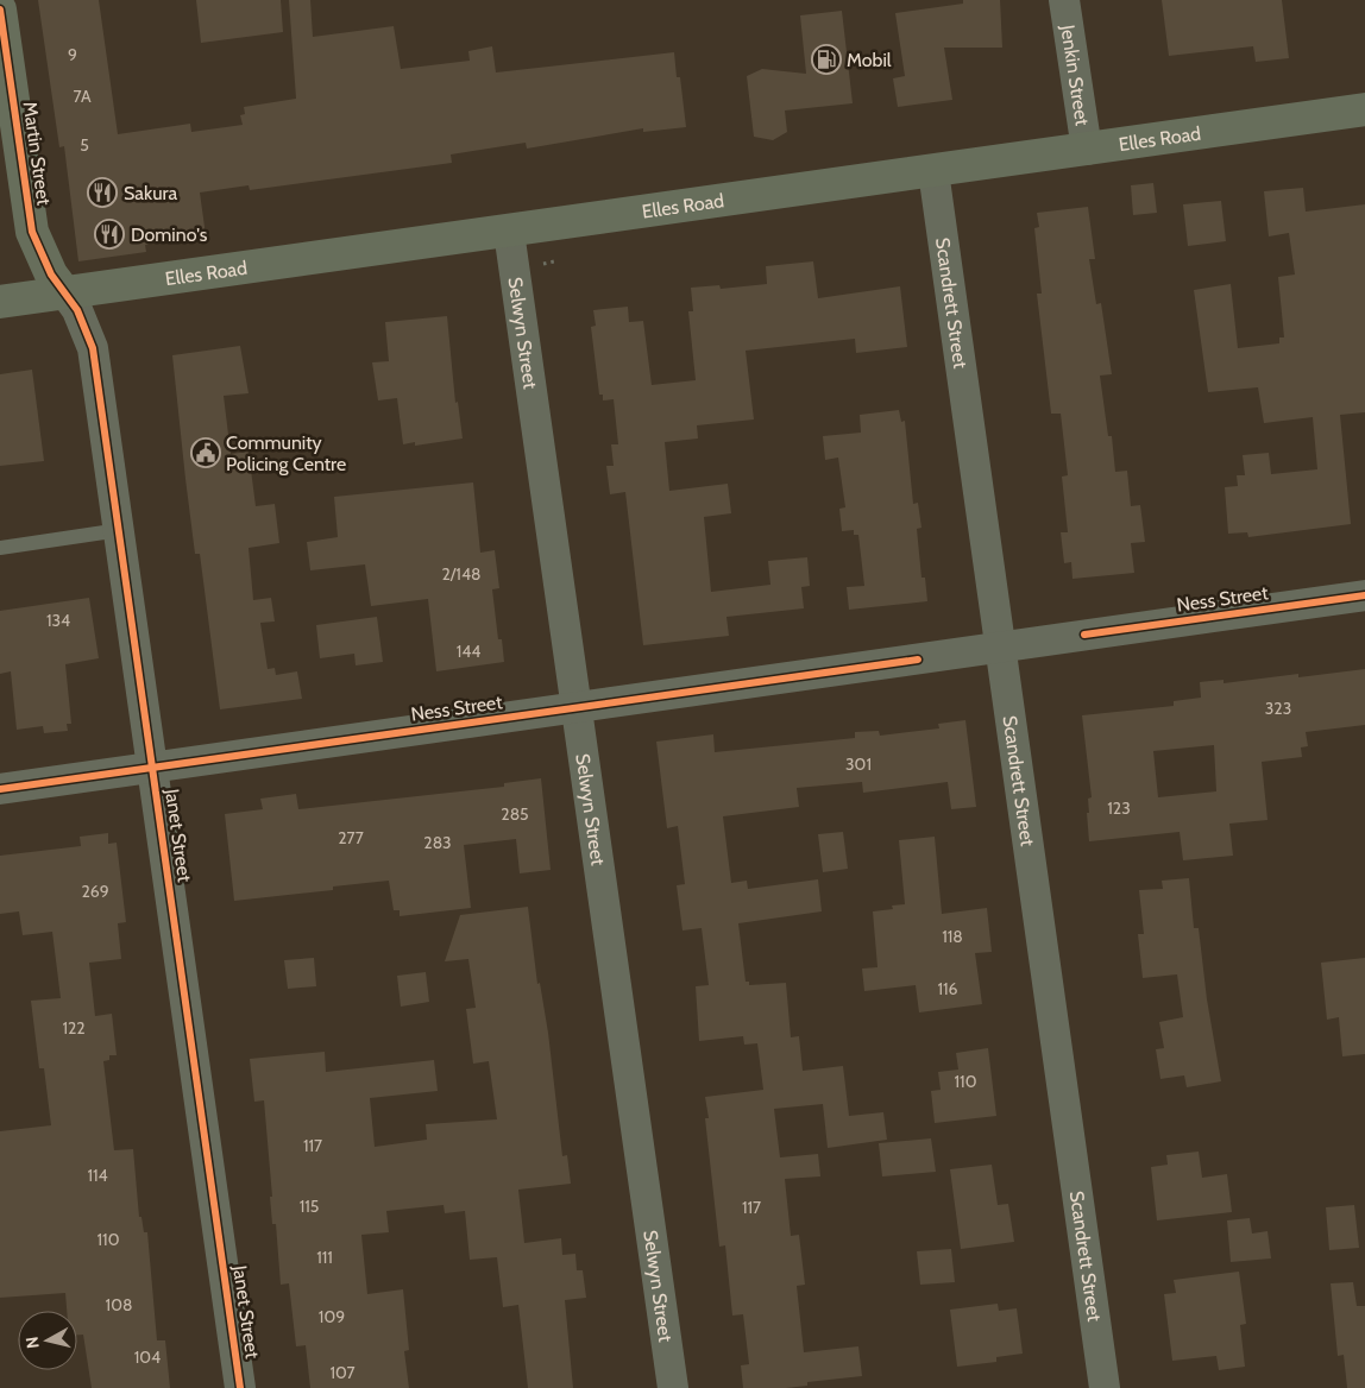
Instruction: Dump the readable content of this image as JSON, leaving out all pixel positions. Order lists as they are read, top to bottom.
{
  "streets": {
    "main road": ["Elles Road", "Martin Street"],
    "street": [
      "Jenkin Street",
      "Scandrett Street",
      "Selwyn Street",
      "Ness Street",
      "Janet Street"
    ]
  },
  "crossings": [
    ["Jenkin Street", "Elles Road"],
    ["Elles Road", "Martin Street"],
    ["Elles Road", "Scandrett Street"],
    ["Elles Road", "Selwyn Street"],
    ["Elles Road", "Janet Street"],
    ["Martin Street", "Janet Street"],
    ["Scandrett Street", "Ness Street"],
    ["Selwyn Street", "Ness Street"],
    ["Ness Street", "Janet Street"]
  ],
  "places": {
    "fuel station": ["Mobil"],
    "restaurant": ["Sakura", "Domino's"],
    "public building": ["Community Policing Centre"]
  },
  "house_numbers": [
    "9",
    "7A",
    "5",
    "2/148",
    "134",
    "144",
    "323",
    "301",
    "123",
    "285",
    "277",
    "283",
    "269",
    "118",
    "116",
    "122",
    "110",
    "117",
    "114",
    "115",
    "117",
    "110",
    "111",
    "108",
    "109",
    "104",
    "107"
  ],
  "north": "left"
}
